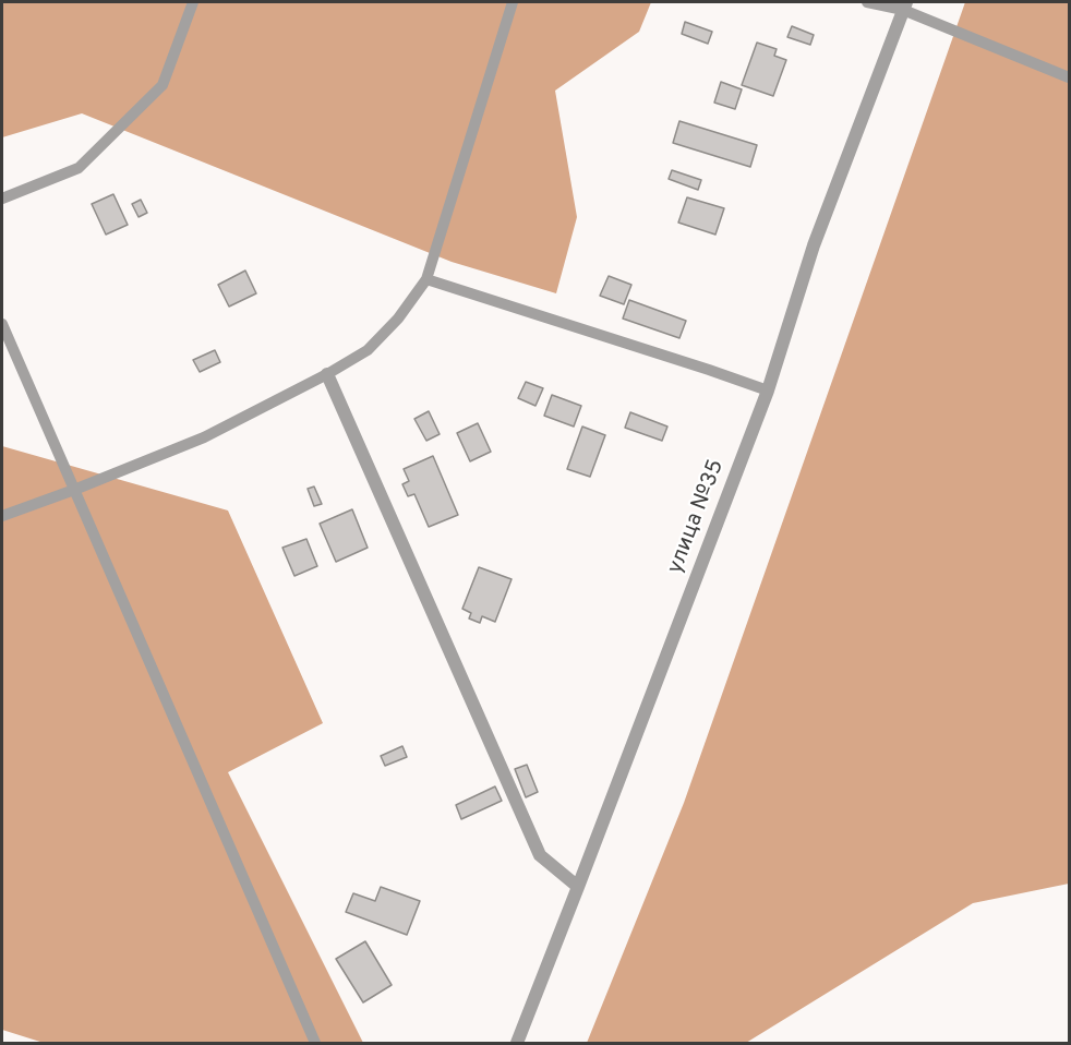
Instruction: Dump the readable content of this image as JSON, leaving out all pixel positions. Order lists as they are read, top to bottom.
{
  "streets": {
    "street": ["улица №35"]
  }
}
